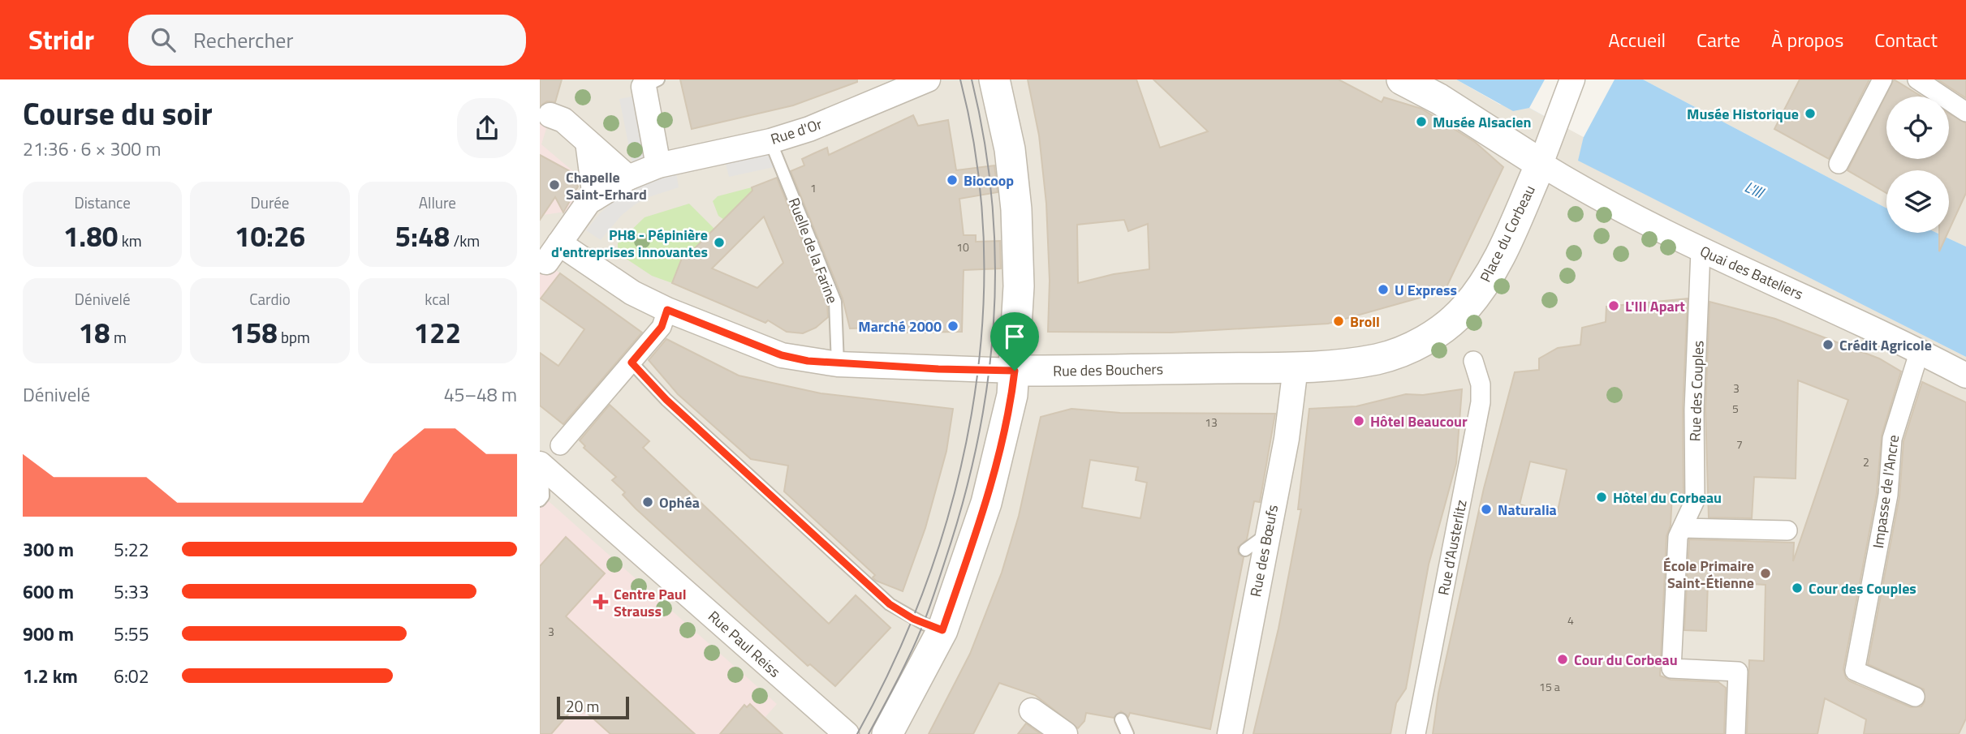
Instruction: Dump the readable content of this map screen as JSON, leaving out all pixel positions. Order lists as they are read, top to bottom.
{
  "streets": {
    "street": [
      "Rue d'Or",
      "Place du Corbeau",
      "Quai des Bateliers",
      "Rue des Bouchers",
      "Rue des Couples",
      "Impasse de l'Ancre",
      "Rue d'Austerlitz",
      "Rue des Bœufs",
      "Rue Paul Reiss"
    ],
    "lane": ["Ruelle de la Farine"]
  },
  "crossings": [
    ["Rue d'Or", "Ruelle de la Farine"],
    ["Rue d'Or", "Rue des Bouchers"],
    ["Place du Corbeau", "Quai des Bateliers"],
    ["Place du Corbeau", "Rue des Bouchers"],
    ["Ruelle de la Farine", "Rue des Bouchers"],
    ["Quai des Bateliers", "Rue des Couples"],
    ["Quai des Bateliers", "Impasse de l'Ancre"],
    ["Rue des Bouchers", "Rue des Bœufs"]
  ],
  "water": ["L'Ill"],
  "places": {
    "other": [
      "Musée Historique",
      "Musée Alsacien",
      "Biocoop",
      "Chapelle Saint-Erhard",
      "PH8 - Pépinière d'entreprises innovantes",
      "U Express",
      "L'III Apart",
      "Broll",
      "Marché 2000",
      "Crédit Agricole",
      "Hôtel Beaucour",
      "Hôtel du Corbeau",
      "Ophéa",
      "Naturalia",
      "École Primaire Saint-Étienne",
      "Cour des Couples",
      "Cour du Corbeau"
    ],
    "health": ["Centre Paul Strauss"]
  },
  "house_numbers": [
    "1",
    "10",
    "3",
    "5",
    "13",
    "7",
    "2",
    "4",
    "3",
    "15 a"
  ],
  "scale_bar": "20 m",
  "page": {
    "header": "Stridr",
    "search": "Rechercher",
    "nav": [
      "Accueil",
      "Carte",
      "À propos",
      "Contact"
    ],
    "heading": ["Course du soir", "21:36 · 6 × 300 m"],
    "stats": [
      ["Distance", "1.80 km"],
      ["Durée", "10:26"],
      ["Allure", "5:48 /km"],
      ["Dénivelé", "18 m"],
      ["Cardio", "158 bpm"],
      ["kcal", "122"]
    ],
    "chart": ["Dénivelé", "45–48 m"],
    "list": [
      {
        "name": "300 m",
        "note": "5:22"
      },
      {
        "name": "600 m",
        "note": "5:33"
      },
      {
        "name": "900 m",
        "note": "5:55"
      },
      {
        "name": "1.2 km",
        "note": "6:02"
      }
    ],
    "scale": "20 m"
  }
}
